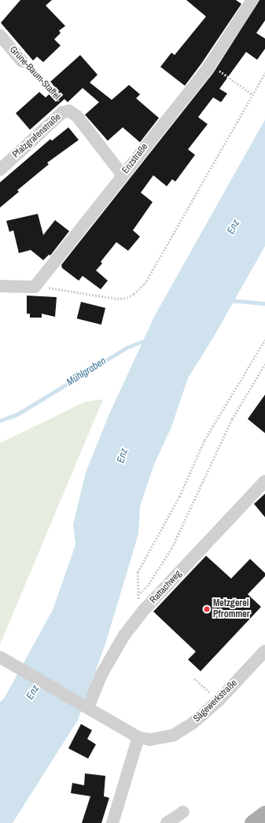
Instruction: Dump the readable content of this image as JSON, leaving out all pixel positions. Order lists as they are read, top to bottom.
{
  "streets": {
    "street": [
      "Grüne-Baum-Staffel",
      "Pfalzgrafenstraße",
      "Enzstraße",
      "Rattachweg",
      "Sägewerkstraße"
    ]
  },
  "crossings": [
    ["Grüne-Baum-Staffel", "Pfalzgrafenstraße"],
    ["Pfalzgrafenstraße", "Enzstraße"]
  ],
  "water": ["Enz", "Mühlgraben"],
  "places": ["Metzgerei Pfrommer"]
}
